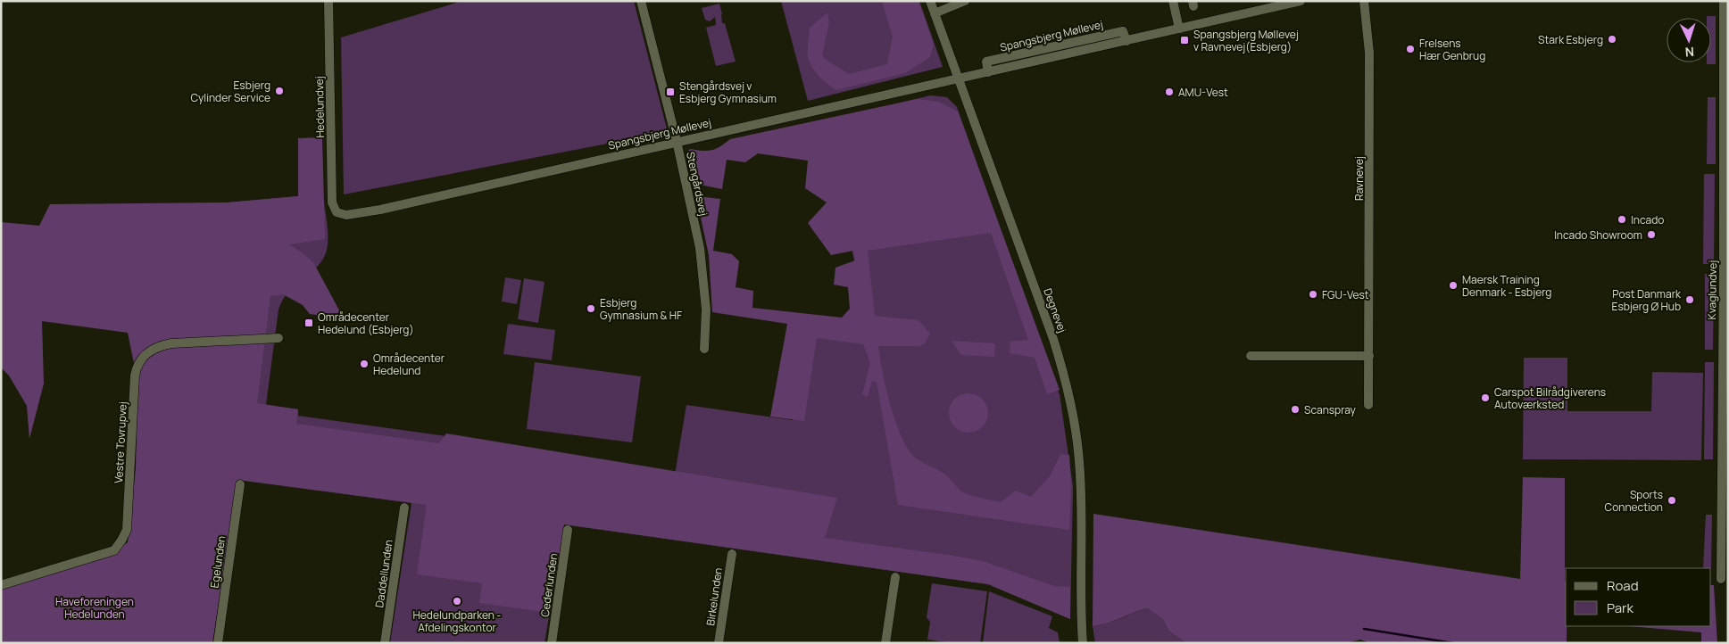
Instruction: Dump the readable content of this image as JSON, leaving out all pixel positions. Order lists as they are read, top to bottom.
{
  "streets": {
    "street": [
      "Spangsbjerg Møllevej",
      "Hedelundvej",
      "Ravnevej",
      "Stengårdsvej",
      "Kvaglundvej",
      "Degnevej",
      "Vestre Tovrupvej",
      "Egelunden",
      "Daddellunden",
      "Cederlunden",
      "Birkelunden"
    ]
  },
  "crossings": [
    ["Spangsbjerg Møllevej", "Hedelundvej"],
    ["Spangsbjerg Møllevej", "Stengårdsvej"],
    ["Spangsbjerg Møllevej", "Degnevej"]
  ],
  "parks": ["Haveforeningen Hedelunden"],
  "places": {
    "other": [
      "Stark Esbjerg",
      "Frelsens Hær Genbrug",
      "Esbjerg Cylinder Service",
      "AMU-Vest",
      "Incado",
      "Incado Showroom",
      "Maersk Training Denmark - Esbjerg",
      "FGU-Vest",
      "Post Danmark Esbjerg Ø Hub",
      "Esbjerg Gymnasium & HF",
      "Områdecenter Hedelund",
      "Carspot Bilrådgiverens Autoværksted",
      "Scanspray",
      "Sports Connection",
      "Hedelundparken - Afdelingskontor"
    ],
    "transit": ["Spangsbjerg Møllevej v Ravnevej(Esbjerg)", "Stengårdsvej v Esbjerg Gymnasium", "Områdecenter Hedelund (Esbjerg)"]
  },
  "legend": ["Road", "Park"],
  "north": "bottom"
}
